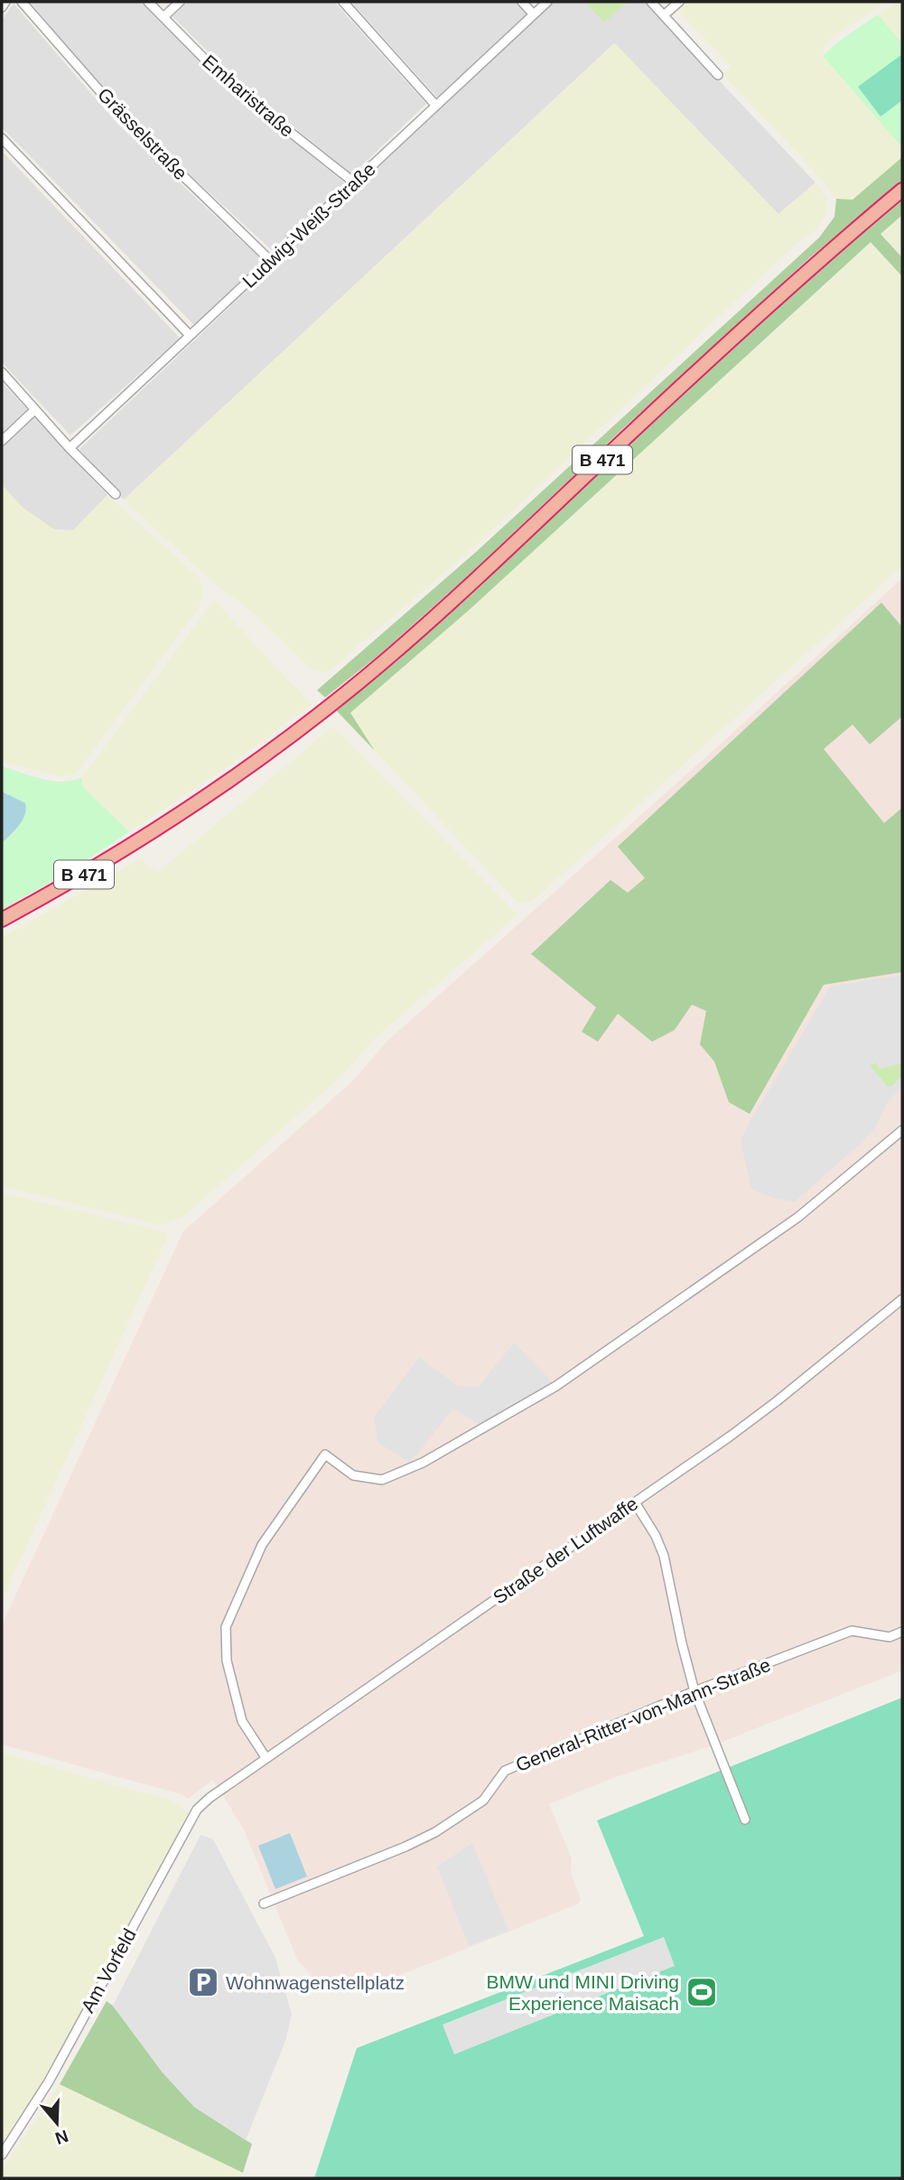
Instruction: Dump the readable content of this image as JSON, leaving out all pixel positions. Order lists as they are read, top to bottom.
{
  "streets": {
    "highway": ["B 471"],
    "street": [
      "Emharistraße",
      "Grässelstraße",
      "Ludwig-Weiß-Straße",
      "Straße der Luftwaffe",
      "General-Ritter-von-Mann-Straße",
      "Am Vorfeld"
    ]
  },
  "crossings": [
    ["Emharistraße", "Ludwig-Weiß-Straße"],
    ["Grässelstraße", "Ludwig-Weiß-Straße"],
    ["Straße der Luftwaffe", "Am Vorfeld"]
  ],
  "places": {
    "parking": ["Wohnwagenstellplatz"],
    "sports": ["BMW und MINI Driving Experience Maisach"]
  },
  "north": "bottom"
}
